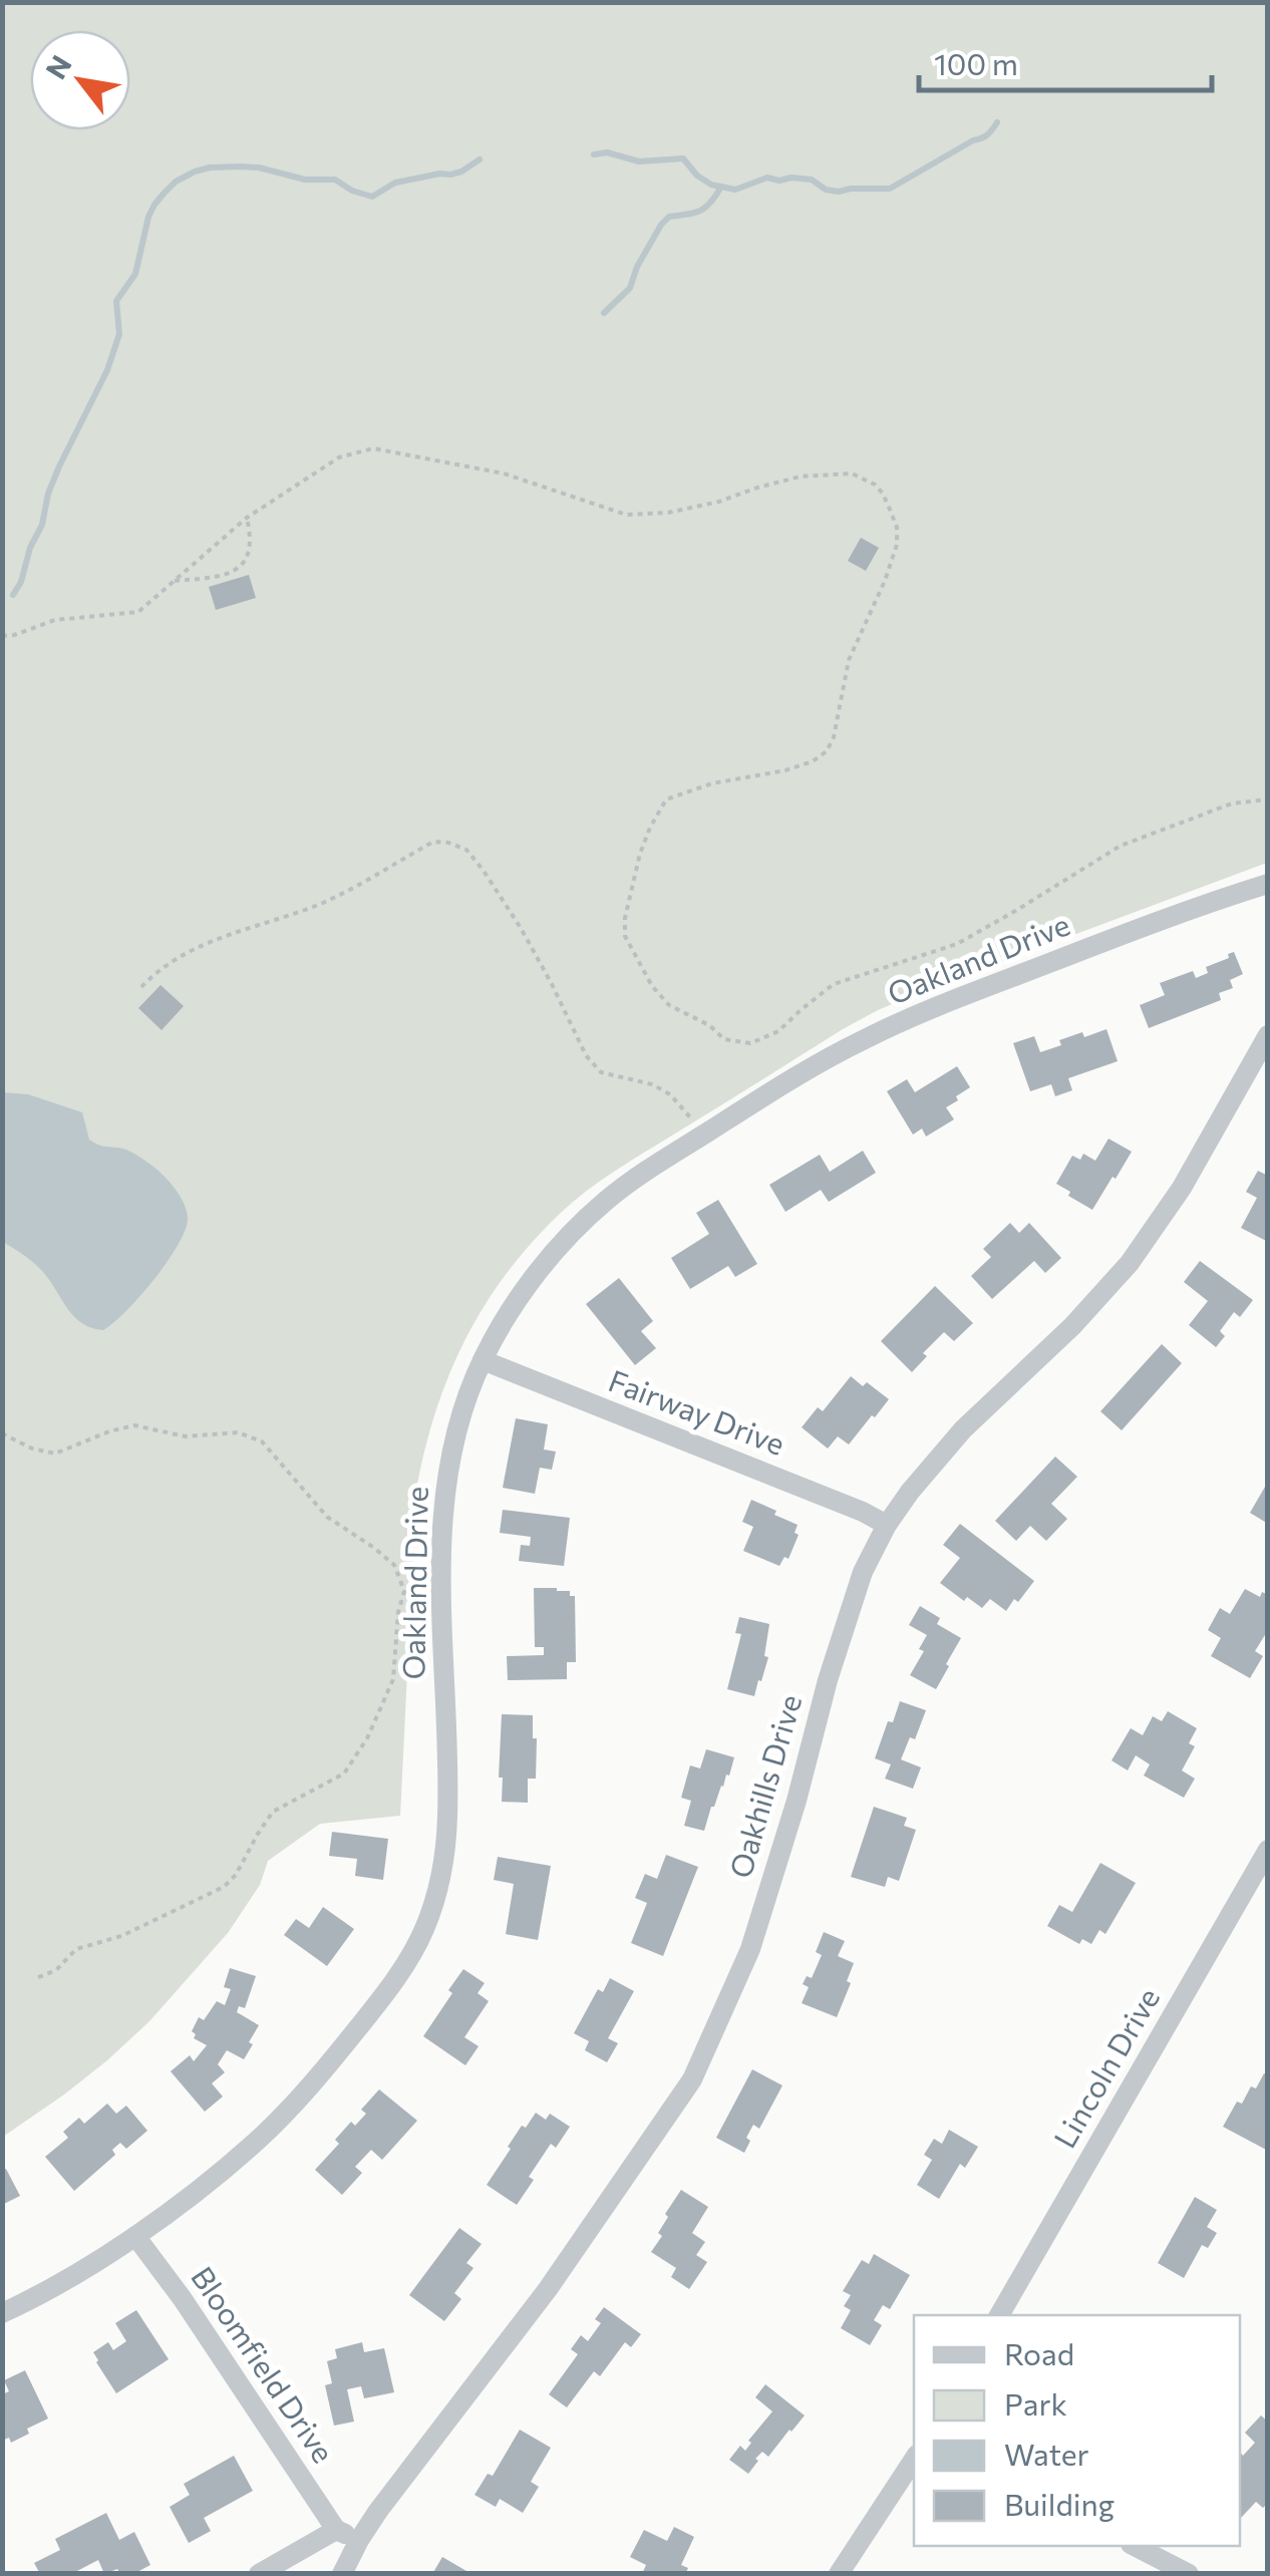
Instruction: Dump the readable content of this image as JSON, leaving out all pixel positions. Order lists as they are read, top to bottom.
{
  "streets": {
    "street": [
      "Oakland Drive",
      "Fairway Drive",
      "Oakhills Drive",
      "Lincoln Drive",
      "Bloomfield Drive"
    ]
  },
  "crossings": [
    ["Oakland Drive", "Fairway Drive"],
    ["Oakland Drive", "Bloomfield Drive"],
    ["Fairway Drive", "Oakhills Drive"]
  ],
  "legend": [
    "Road",
    "Park",
    "Water",
    "Building"
  ],
  "scale_bar": "100 m",
  "north": "top left"
}
